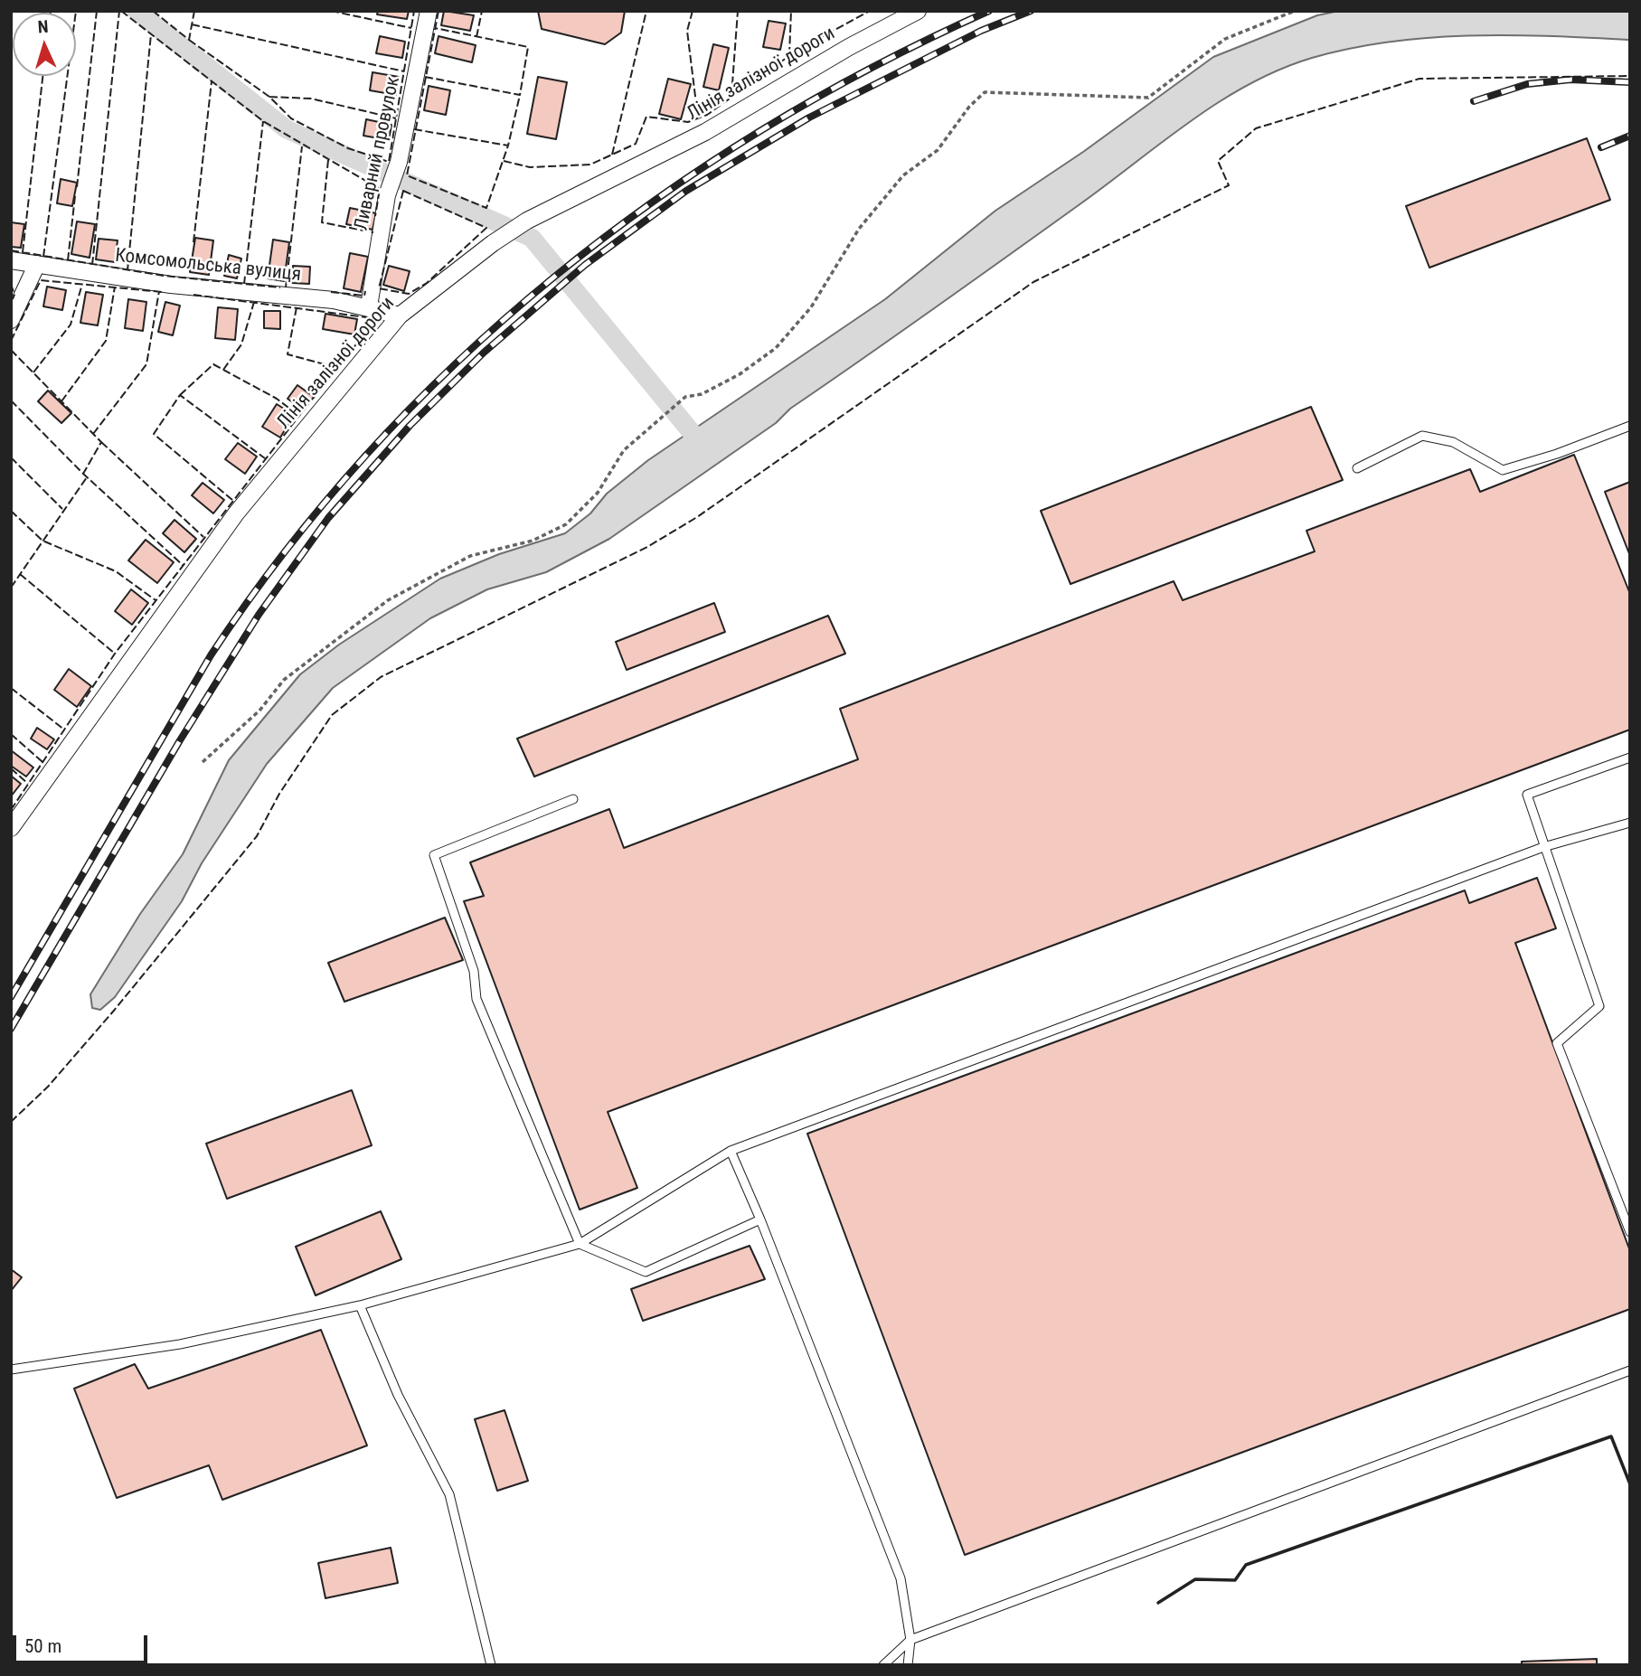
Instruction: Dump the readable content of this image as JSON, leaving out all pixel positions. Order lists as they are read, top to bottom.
{
  "streets": {
    "street": ["Лінія залізної дороги", "Ливарний провулок", "Комсомольська вулиця"]
  },
  "crossings": [
    ["Лінія залізної дороги", "Комсомольська вулиця"],
    ["Ливарний провулок", "Комсомольська вулиця"]
  ],
  "scale_bar": "50 m",
  "north": "top"
}
